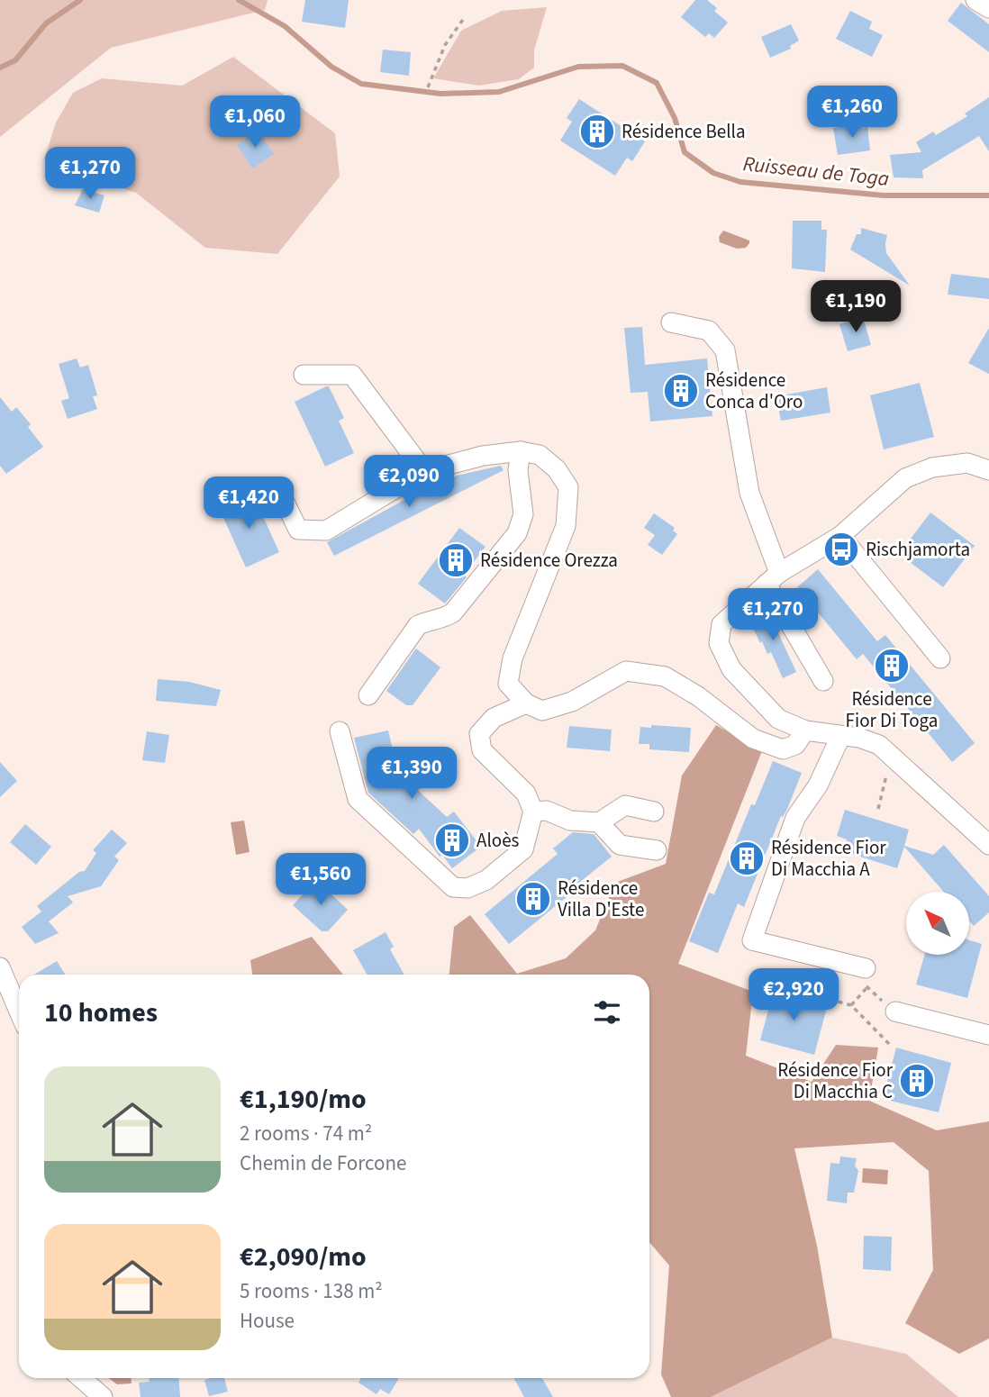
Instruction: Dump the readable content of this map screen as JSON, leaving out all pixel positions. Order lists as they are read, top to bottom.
{
  "water": ["Ruisseau de Toga"],
  "places": {
    "building": [
      "Résidence Bella",
      "Résidence Conca d'Oro",
      "Résidence Orezza",
      "Résidence Fior Di Toga",
      "Aloès",
      "Résidence Fior Di Macchia A",
      "Résidence Villa D'Este",
      "Résidence Fior Di Macchia C"
    ],
    "bus stop": ["Rischjamorta"]
  },
  "north": "top left",
  "page": {
    "price": [
      "€1,260",
      "€1,060",
      "€1,270",
      "€1,190",
      "€2,090",
      "€1,420",
      "€1,270",
      "€1,390",
      "€1,560",
      "€2,920"
    ],
    "heading": "10 homes",
    "list": [
      {
        "name": "€1,190/mo",
        "note": "2 rooms · 74 m² · Chemin de Forcone"
      },
      {
        "name": "€2,090/mo",
        "note": "5 rooms · 138 m² · House"
      }
    ]
  }
}
